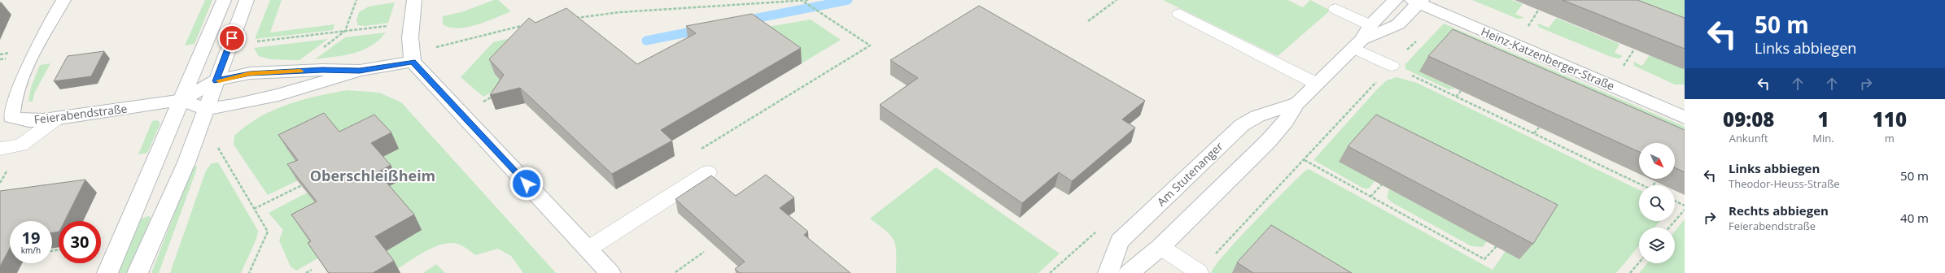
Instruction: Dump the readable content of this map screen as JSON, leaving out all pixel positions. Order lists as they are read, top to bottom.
{
  "streets": {
    "street": ["Heinz-Katzenberger-Straße", "Feierabendstraße", "Am Stutenanger"]
  },
  "crossings": [
    ["Heinz-Katzenberger-Straße", "Am Stutenanger"]
  ],
  "districts": ["Oberschleißheim"],
  "north": "bottom right",
  "page": {
    "turn": ["50 m", "Links abbiegen"],
    "eta": [
      "09:08",
      "Ankunft",
      "1",
      "Min.",
      "110",
      "m"
    ],
    "list": [
      {
        "name": "Links abbiegen",
        "note": "Theodor-Heuss-Straße",
        "value": "50 m"
      },
      {
        "name": "Rechts abbiegen",
        "note": "Feierabendstraße",
        "value": "40 m"
      }
    ],
    "speed": "19 km/h",
    "limit": "30"
  }
}
